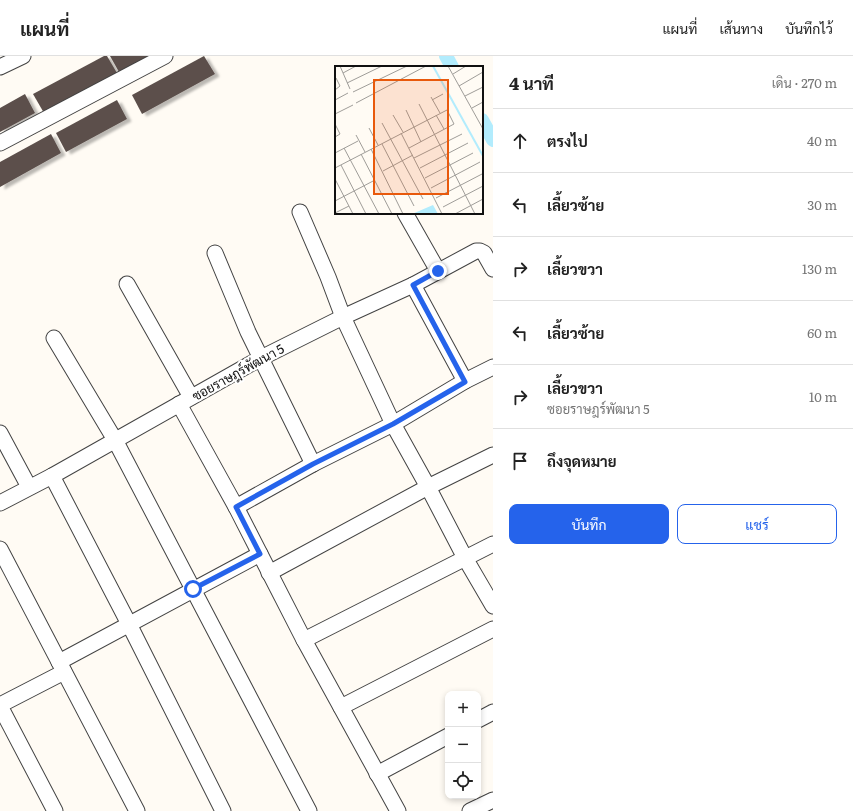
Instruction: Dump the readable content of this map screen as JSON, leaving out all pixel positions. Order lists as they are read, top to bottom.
{
  "streets": {
    "street": ["ซอยราษฎร์พัฒนา 5"]
  },
  "page": {
    "header": "แผนที่",
    "nav": ["แผนที่", "เส้นทาง", "บันทึกไว้"],
    "heading": ["4 นาที", "เดิน · 270 m"],
    "list": [
      ["ตรงไป", "40 m"],
      ["เลี้ยวซ้าย", "30 m"],
      ["เลี้ยวขวา", "130 m"],
      ["เลี้ยวซ้าย", "60 m"],
      ["เลี้ยวขวา", "ซอยราษฎร์พัฒนา 5", "10 m"],
      "ถึงจุดหมาย"
    ],
    "buttons": ["บันทึก", "แชร์"],
    "map_buttons": ["+", "−"]
  }
}
